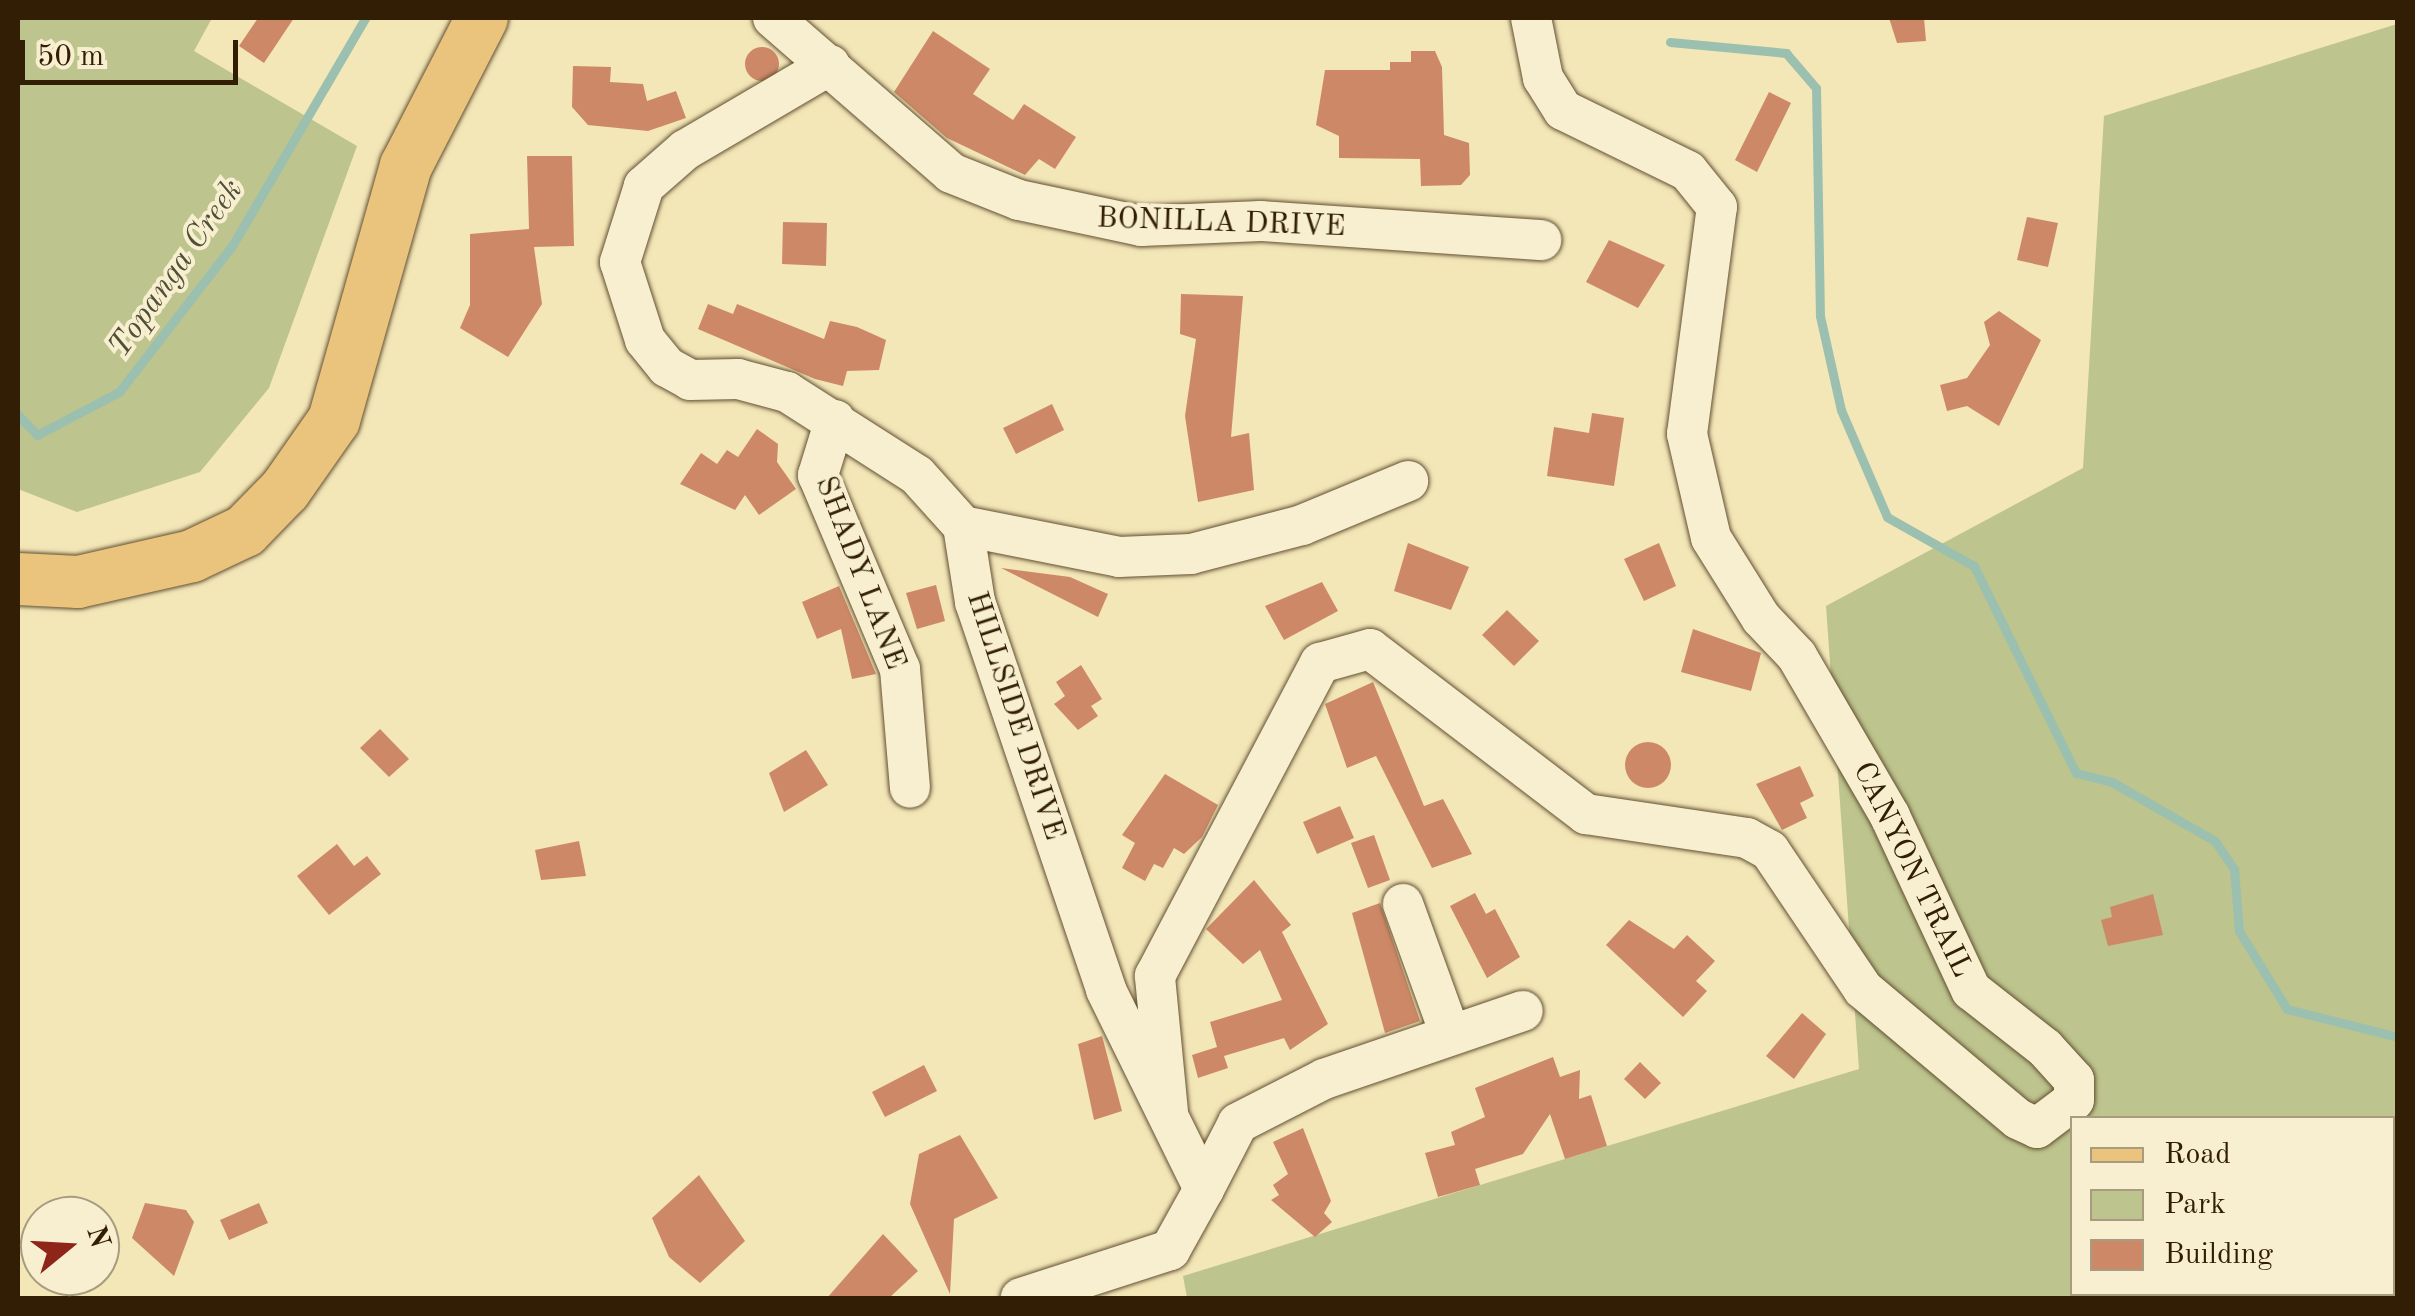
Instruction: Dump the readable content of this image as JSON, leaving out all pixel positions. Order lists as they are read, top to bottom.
{
  "streets": {
    "street": [
      "BONILLA DRIVE",
      "SHADY LANE",
      "HILLSIDE DRIVE",
      "CANYON TRAIL"
    ]
  },
  "crossings": [
    ["HILLSIDE DRIVE", "CANYON TRAIL"]
  ],
  "water": ["Topanga Creek"],
  "legend": ["Road", "Park", "Building"],
  "scale_bar": "50 m",
  "north": "right"
}
